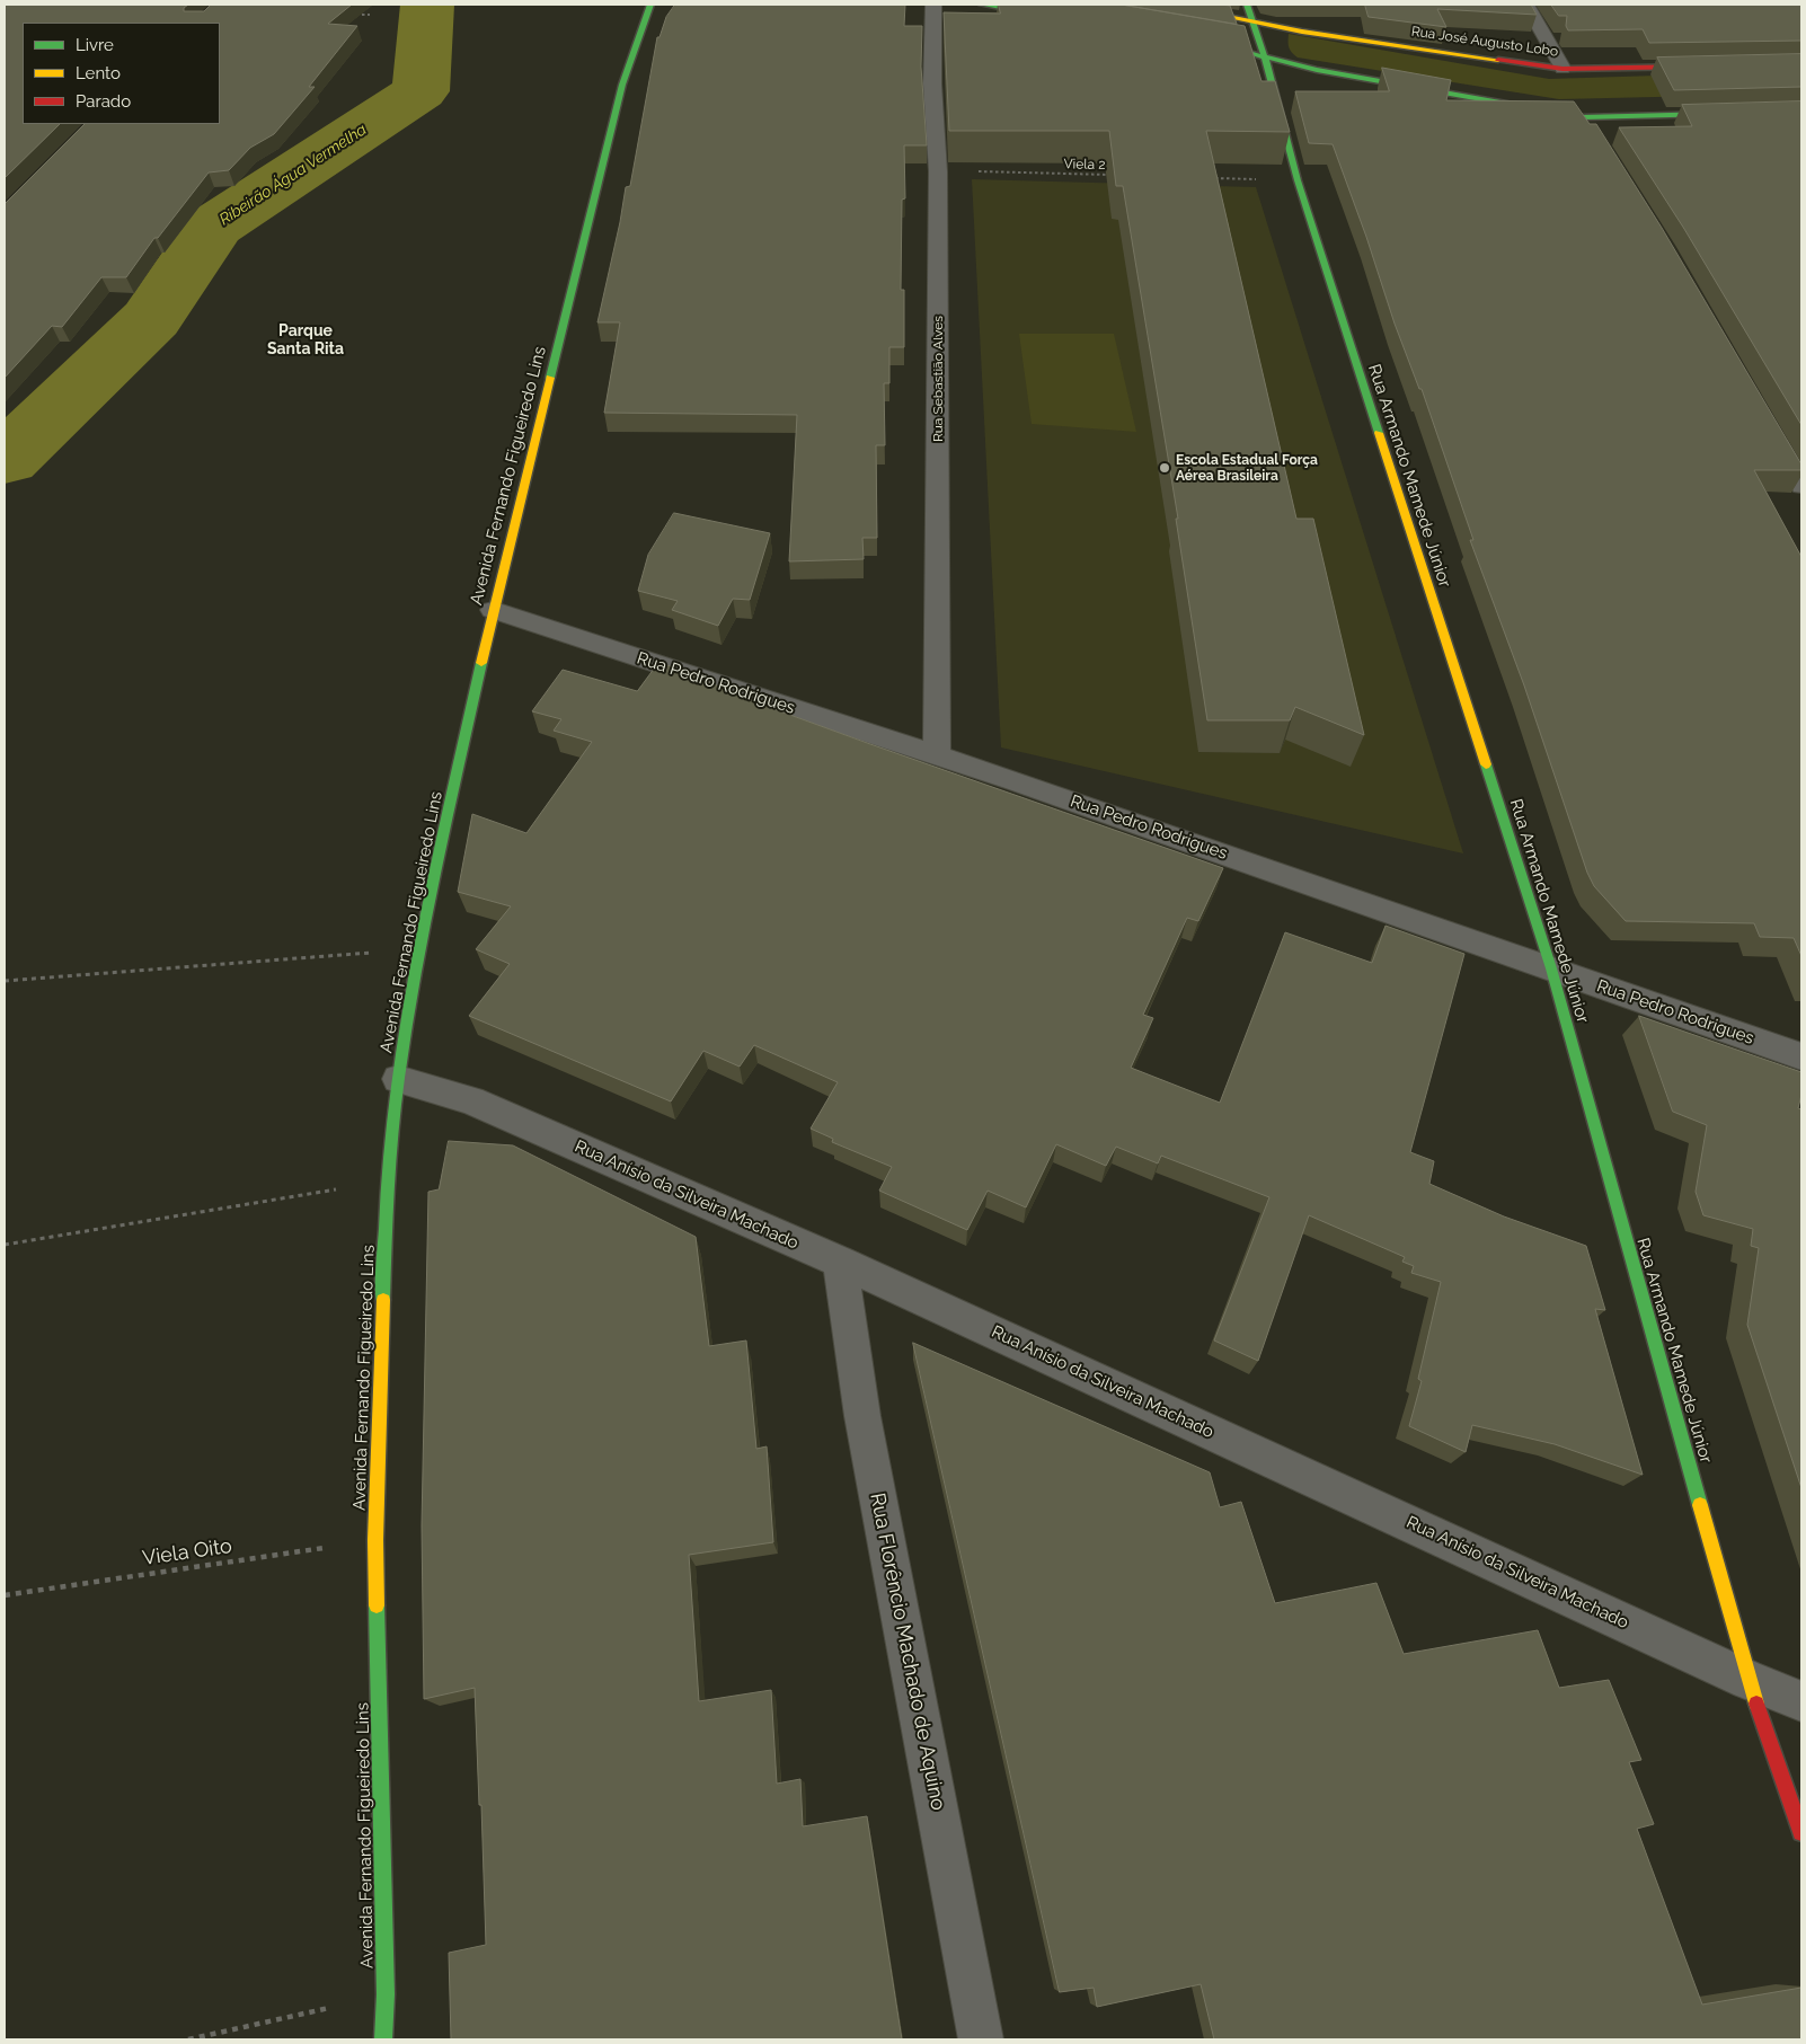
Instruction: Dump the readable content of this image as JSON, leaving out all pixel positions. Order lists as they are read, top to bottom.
{
  "streets": {
    "street": [
      "Rua José Augusto Lobo",
      "Rua Sebastião Alves",
      "Avenida Fernando Figueiredo Lins",
      "Rua Armando Mamede Júnior",
      "Rua Pedro Rodrigues",
      "Rua Anísio da Silveira Machado",
      "Rua Florêncio Machado de Aquino"
    ],
    "path": ["Viela 2", "Viela Oito"]
  },
  "crossings": [
    ["Rua José Augusto Lobo", "Rua Armando Mamede Júnior"],
    ["Viela 2", "Rua Sebastião Alves"],
    ["Rua Sebastião Alves", "Rua Pedro Rodrigues"],
    ["Avenida Fernando Figueiredo Lins", "Rua Pedro Rodrigues"],
    ["Avenida Fernando Figueiredo Lins", "Rua Anísio da Silveira Machado"],
    ["Avenida Fernando Figueiredo Lins", "Viela Oito"],
    ["Rua Armando Mamede Júnior", "Rua Pedro Rodrigues"],
    ["Rua Armando Mamede Júnior", "Rua Anísio da Silveira Machado"],
    ["Rua Anísio da Silveira Machado", "Rua Florêncio Machado de Aquino"]
  ],
  "districts": ["Parque Santa Rita"],
  "water": ["Ribeirão Água Vermelha"],
  "places": ["Escola Estadual Força Aérea Brasileira"],
  "legend": ["Livre", "Lento", "Parado"]
}
